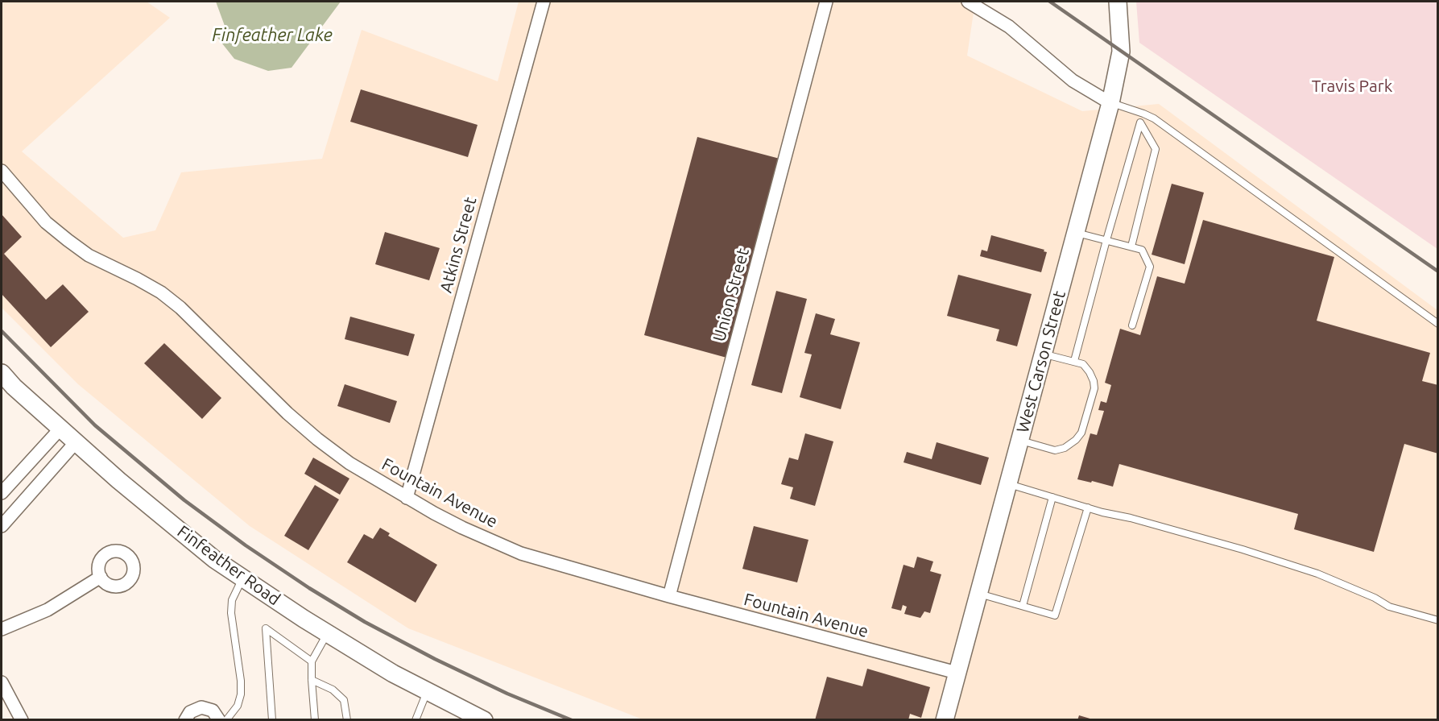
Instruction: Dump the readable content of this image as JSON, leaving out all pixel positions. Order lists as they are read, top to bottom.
{
  "streets": {
    "street": [
      "Atkins Street",
      "Union Street",
      "West Carson Street",
      "Fountain Avenue",
      "Finfeather Road"
    ]
  },
  "crossings": [
    ["Atkins Street", "Fountain Avenue"],
    ["Union Street", "Fountain Avenue"],
    ["West Carson Street", "Fountain Avenue"]
  ],
  "water": ["Finfeather Lake"],
  "parks": ["Travis Park"]
}
